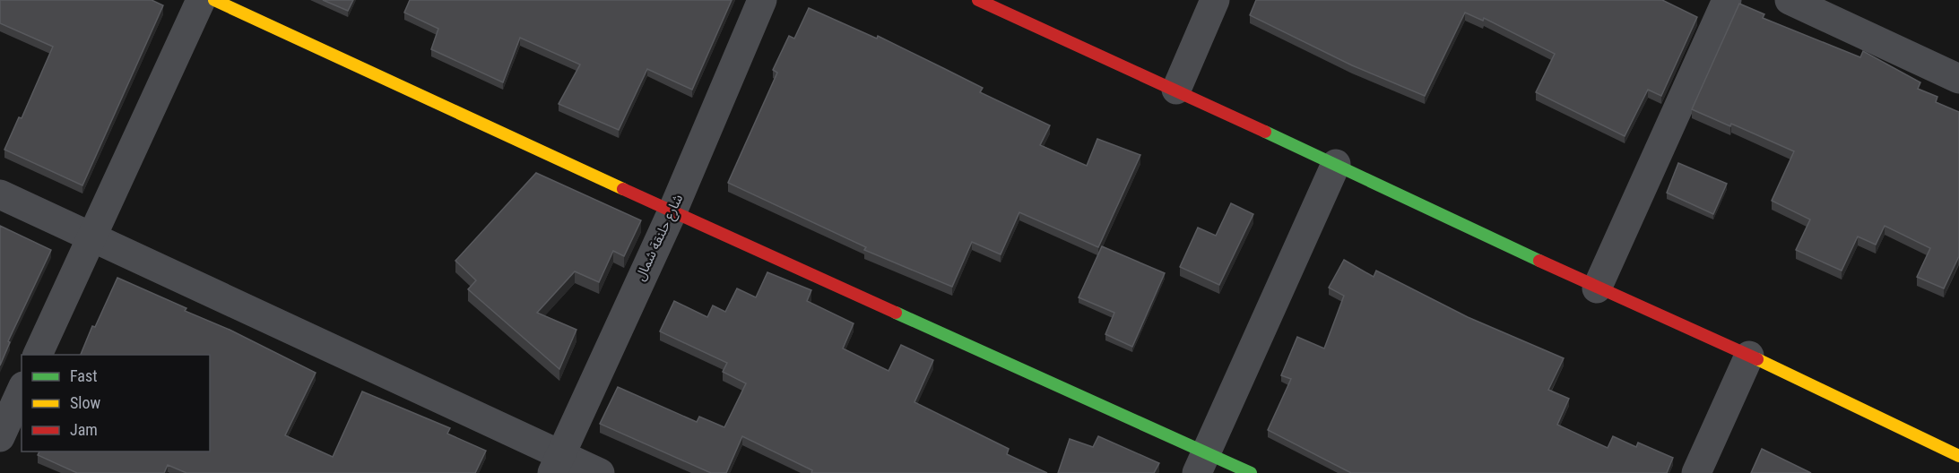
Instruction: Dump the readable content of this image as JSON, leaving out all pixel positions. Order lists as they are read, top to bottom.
{
  "streets": {
    "street": ["شارع حلنقة شمال"]
  },
  "legend": ["Fast", "Slow", "Jam"]
}
